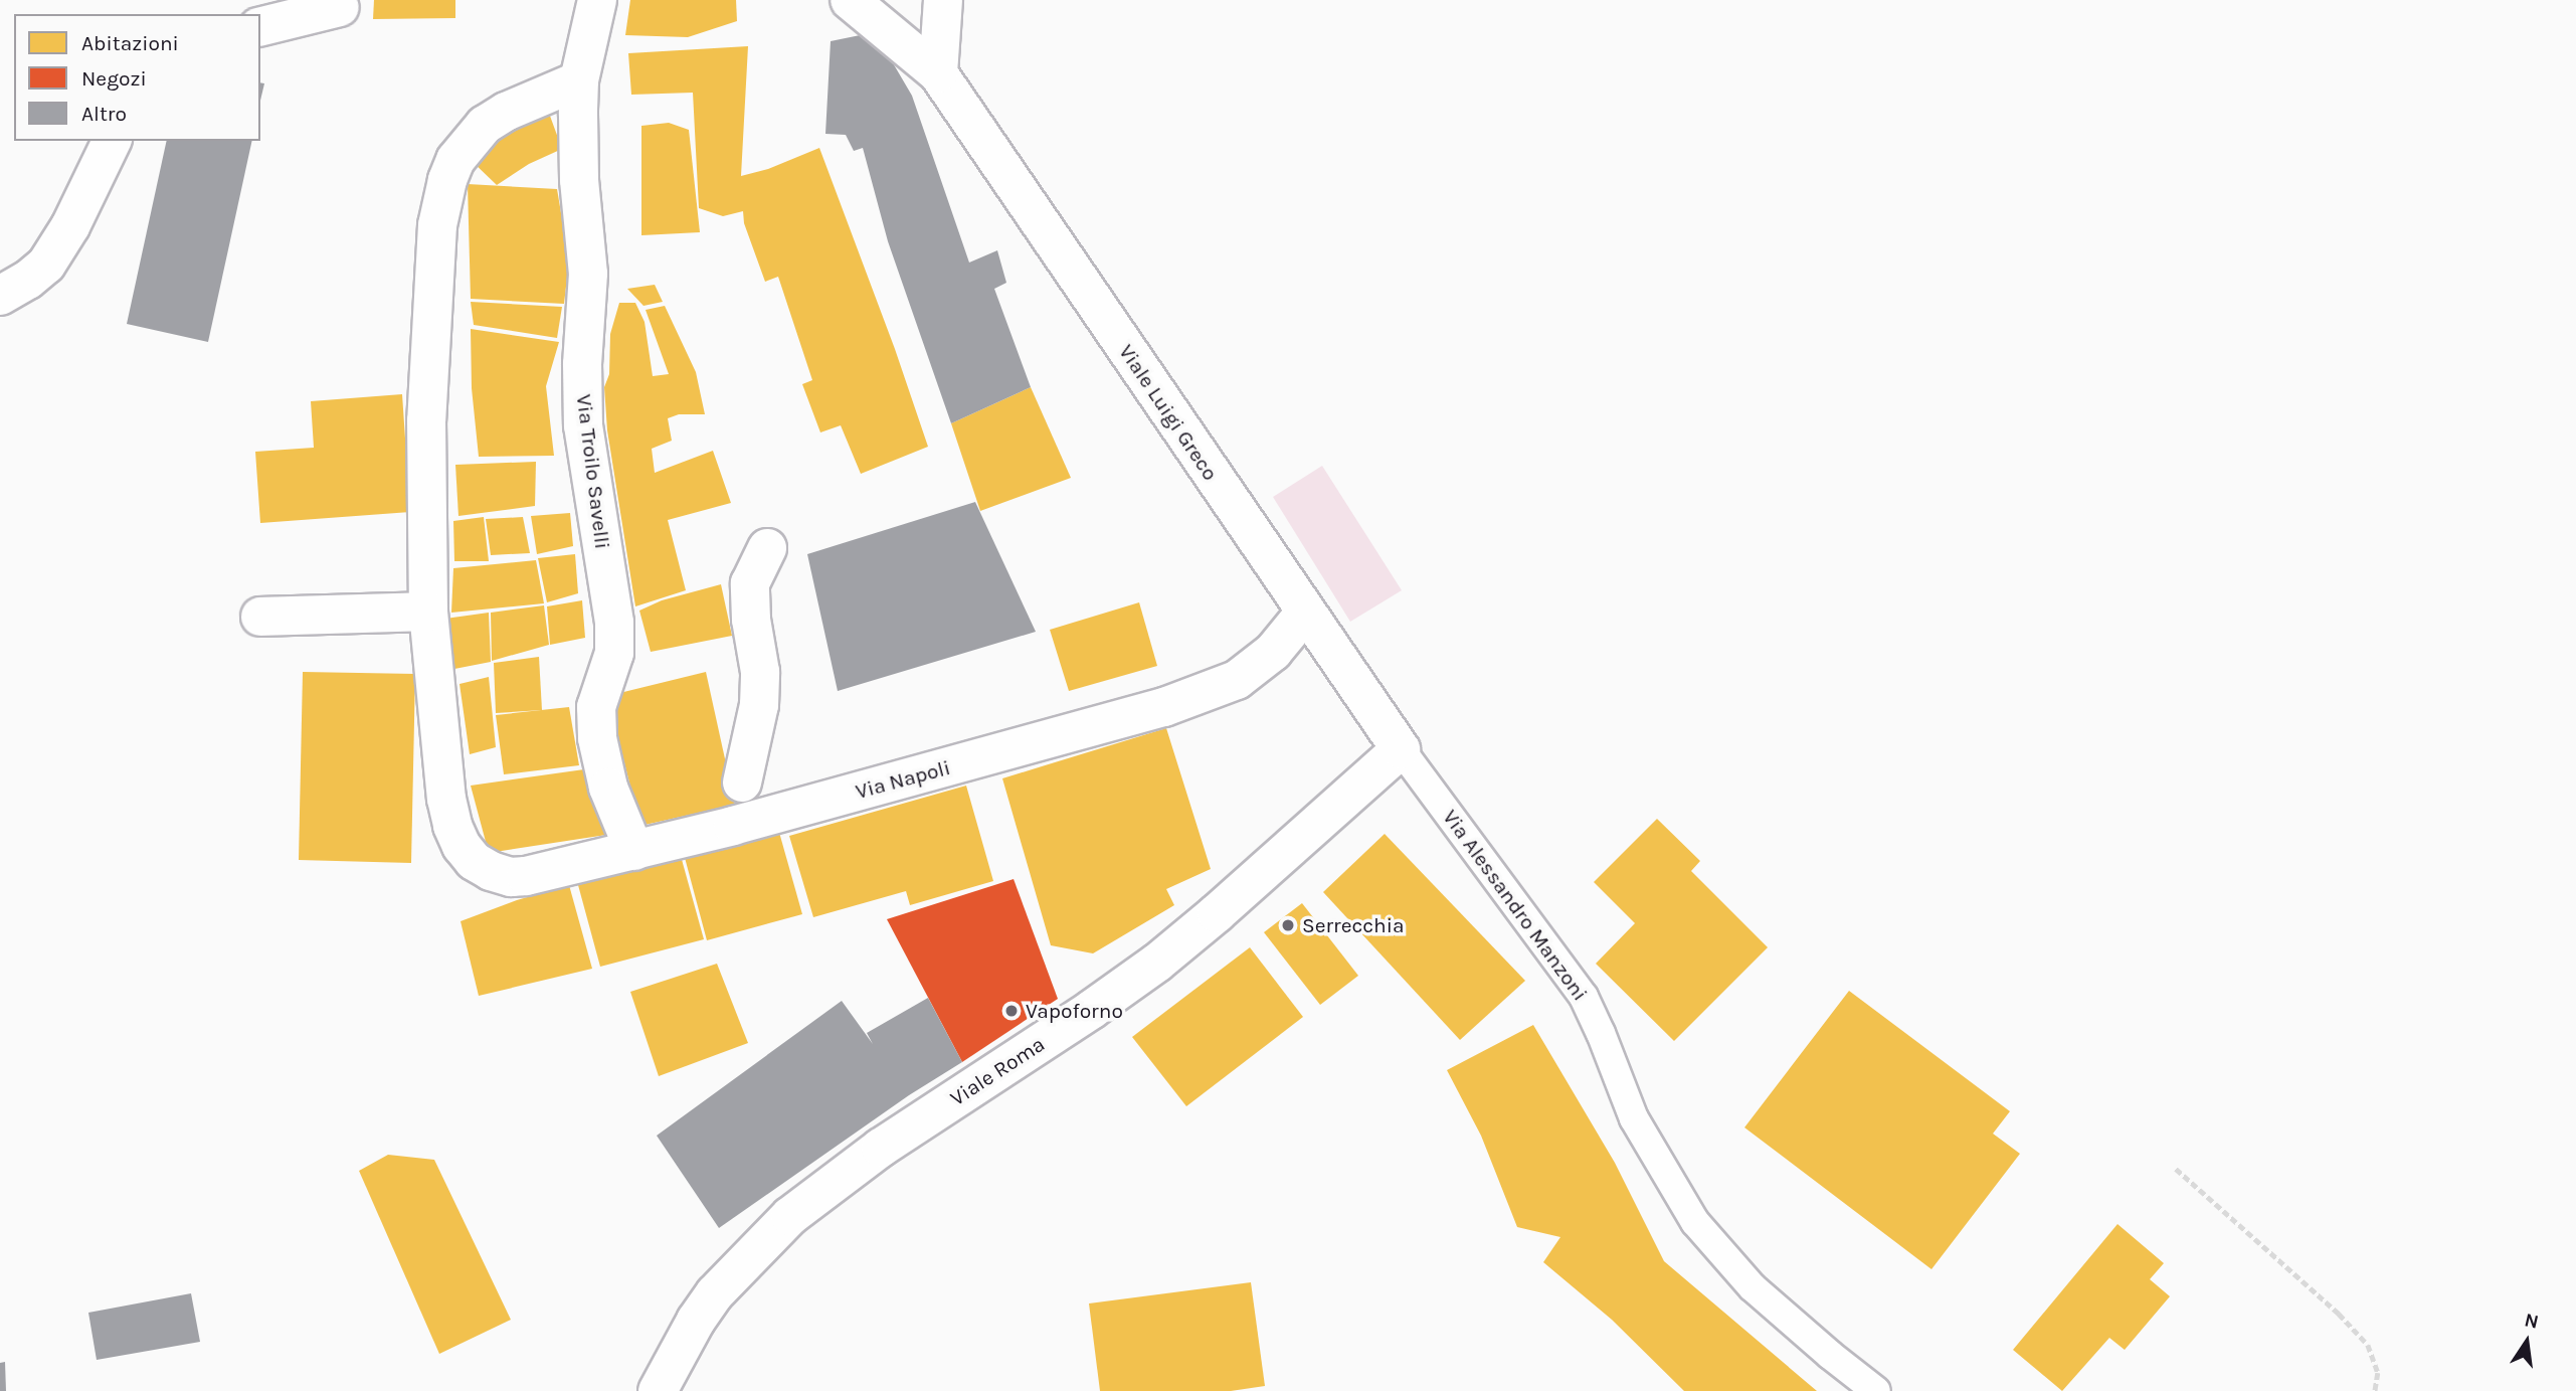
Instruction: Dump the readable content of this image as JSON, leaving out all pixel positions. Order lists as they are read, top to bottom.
{
  "streets": {
    "street": [
      "Viale Luigi Greco",
      "Via Troilo Savelli",
      "Via Napoli",
      "Viale Roma"
    ],
    "lane": ["Via Alessandro Manzoni"]
  },
  "crossings": [
    ["Viale Luigi Greco", "Via Napoli"],
    ["Viale Luigi Greco", "Via Alessandro Manzoni"],
    ["Viale Luigi Greco", "Viale Roma"],
    ["Via Troilo Savelli", "Via Napoli"],
    ["Via Alessandro Manzoni", "Viale Roma"]
  ],
  "places": ["Serrecchia", "Vapoforno"],
  "legend": ["Abitazioni", "Negozi", "Altro"],
  "north": "top"
}
